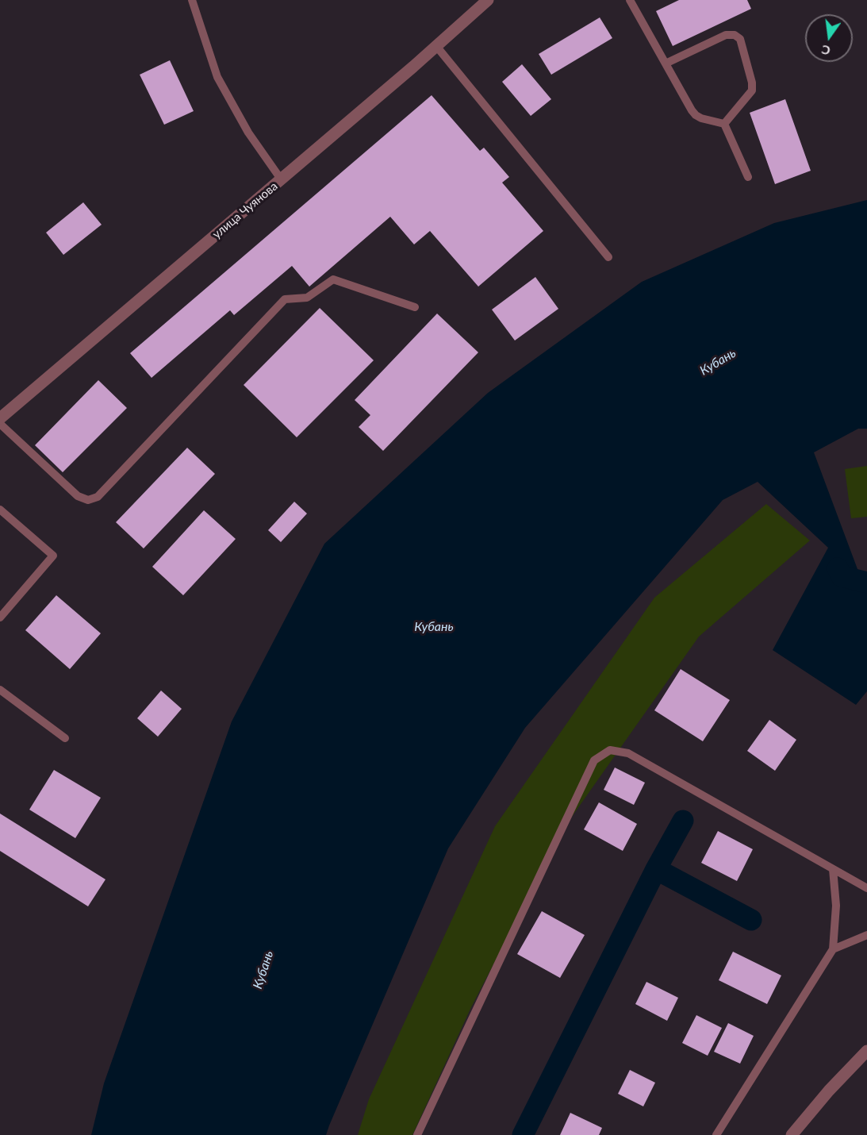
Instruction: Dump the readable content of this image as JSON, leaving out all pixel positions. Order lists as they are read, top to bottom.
{
  "streets": {
    "street": ["улица Чуянова"]
  },
  "water": ["Кубань"],
  "north": "bottom"
}
